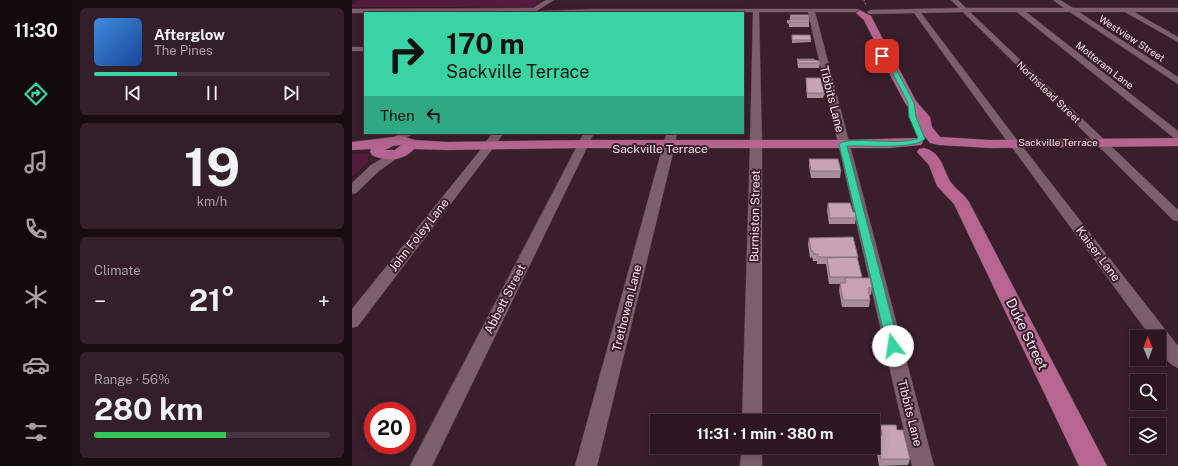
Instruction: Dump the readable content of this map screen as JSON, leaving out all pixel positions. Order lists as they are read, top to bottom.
{
  "streets": {
    "main road": ["Sackville Terrace", "Duke Street"],
    "street": [
      "Westview Street",
      "Motteram Lane",
      "Northstead Street",
      "Tibbits Lane",
      "Burniston Street",
      "John Foley Lane",
      "Kaiser Lane",
      "Abbett Street",
      "Trethowan Lane"
    ]
  },
  "crossings": [
    ["Northstead Street", "Sackville Terrace"],
    ["Tibbits Lane", "Sackville Terrace"],
    ["Sackville Terrace", "Burniston Street"],
    ["Sackville Terrace", "John Foley Lane"],
    ["Sackville Terrace", "Kaiser Lane"],
    ["Sackville Terrace", "Abbett Street"],
    ["Sackville Terrace", "Trethowan Lane"],
    ["Sackville Terrace", "Duke Street"]
  ],
  "north": "top",
  "page": {
    "tabs": "11:30",
    "turn": ["170 m", "Sackville Terrace"],
    "song": ["Afterglow", "The Pines"],
    "then": "Then",
    "tile": [
      ["19", "km/h"],
      "Climate",
      ["Range · 56%", "280 km"]
    ],
    "heat": ["−", "21°", "+"],
    "limit": "20",
    "trip": "11:31 · 1 min · 380 m"
  }
}
